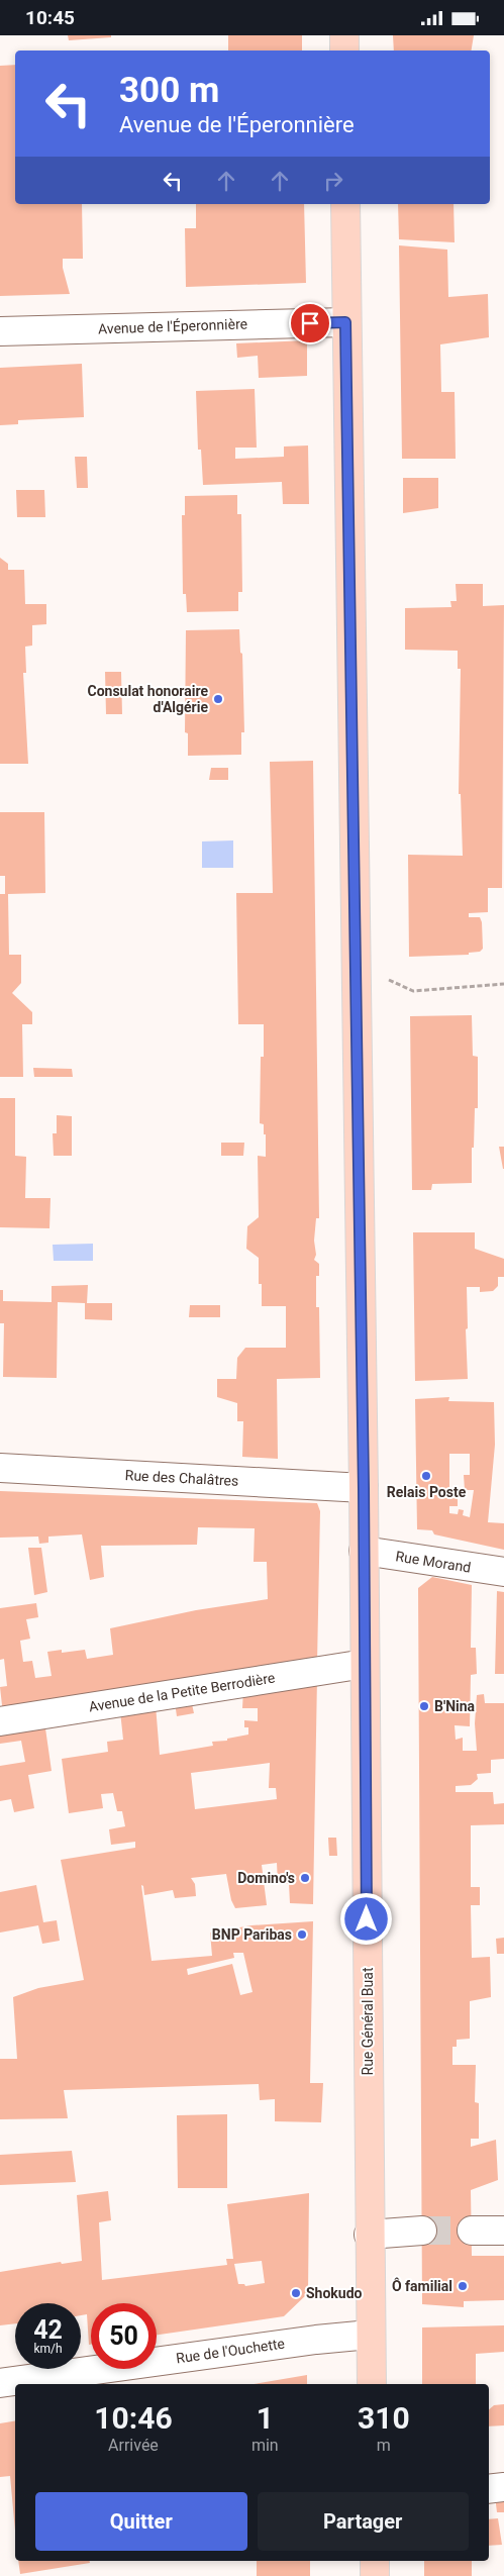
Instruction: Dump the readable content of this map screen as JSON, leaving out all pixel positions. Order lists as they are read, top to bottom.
{
  "streets": {
    "main road": ["Rue Général Buat"],
    "street": [
      "Avenue de l'Éperonnière",
      "Rue des Chalâtres",
      "Rue Morand",
      "Avenue de la Petite Berrodière",
      "Rue de l'Ouchette"
    ]
  },
  "crossings": [
    ["Avenue de l'Éperonnière", "Rue Général Buat"],
    ["Rue des Chalâtres", "Rue Général Buat"],
    ["Rue Morand", "Rue Général Buat"],
    ["Avenue de la Petite Berrodière", "Rue Général Buat"],
    ["Rue Général Buat", "Rue de l'Ouchette"]
  ],
  "places": [
    "Consulat honoraire d'Algérie",
    "Relais Poste",
    "B'Nina",
    "Domino's",
    "BNP Paribas",
    "Ô familial",
    "Shokudo"
  ],
  "page": {
    "status": "10:45",
    "turn": ["300 m", "Avenue de l'Éperonnière"],
    "speed": "42 km/h",
    "limit": "50",
    "eta": [
      "10:46",
      "Arrivée",
      "1",
      "min",
      "310",
      "m"
    ],
    "buttons": ["Quitter", "Partager"]
  }
}
